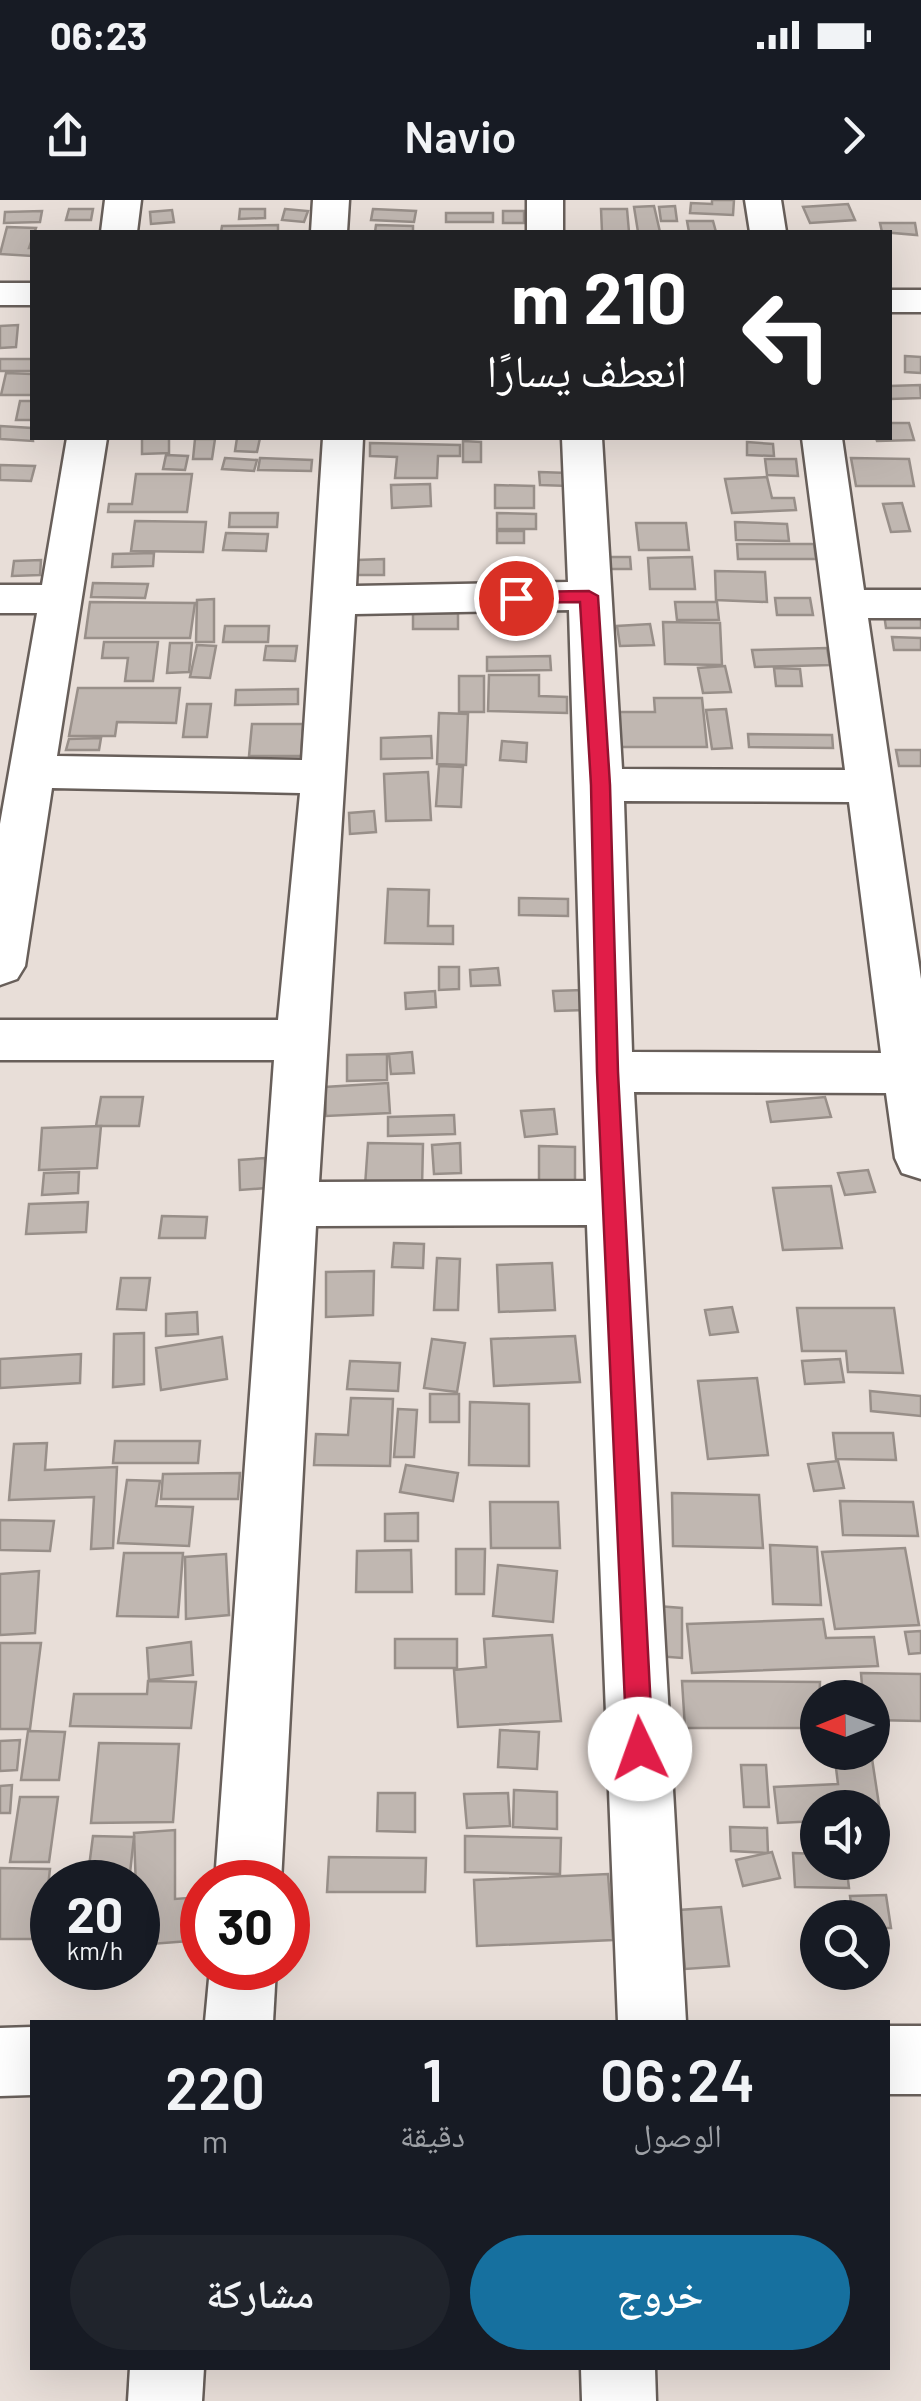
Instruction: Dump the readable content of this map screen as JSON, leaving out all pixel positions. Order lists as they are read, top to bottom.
{
  "north": "left",
  "page": {
    "status": "06:23",
    "header": "Navio",
    "turn": ["210 m", "انعطف يسارًا"],
    "speed": "20 km/h",
    "limit": "30",
    "eta": [
      "06:24",
      "الوصول",
      "1",
      "دقيقة",
      "220",
      "m"
    ],
    "buttons": ["خروج", "مشاركة"]
  }
}
